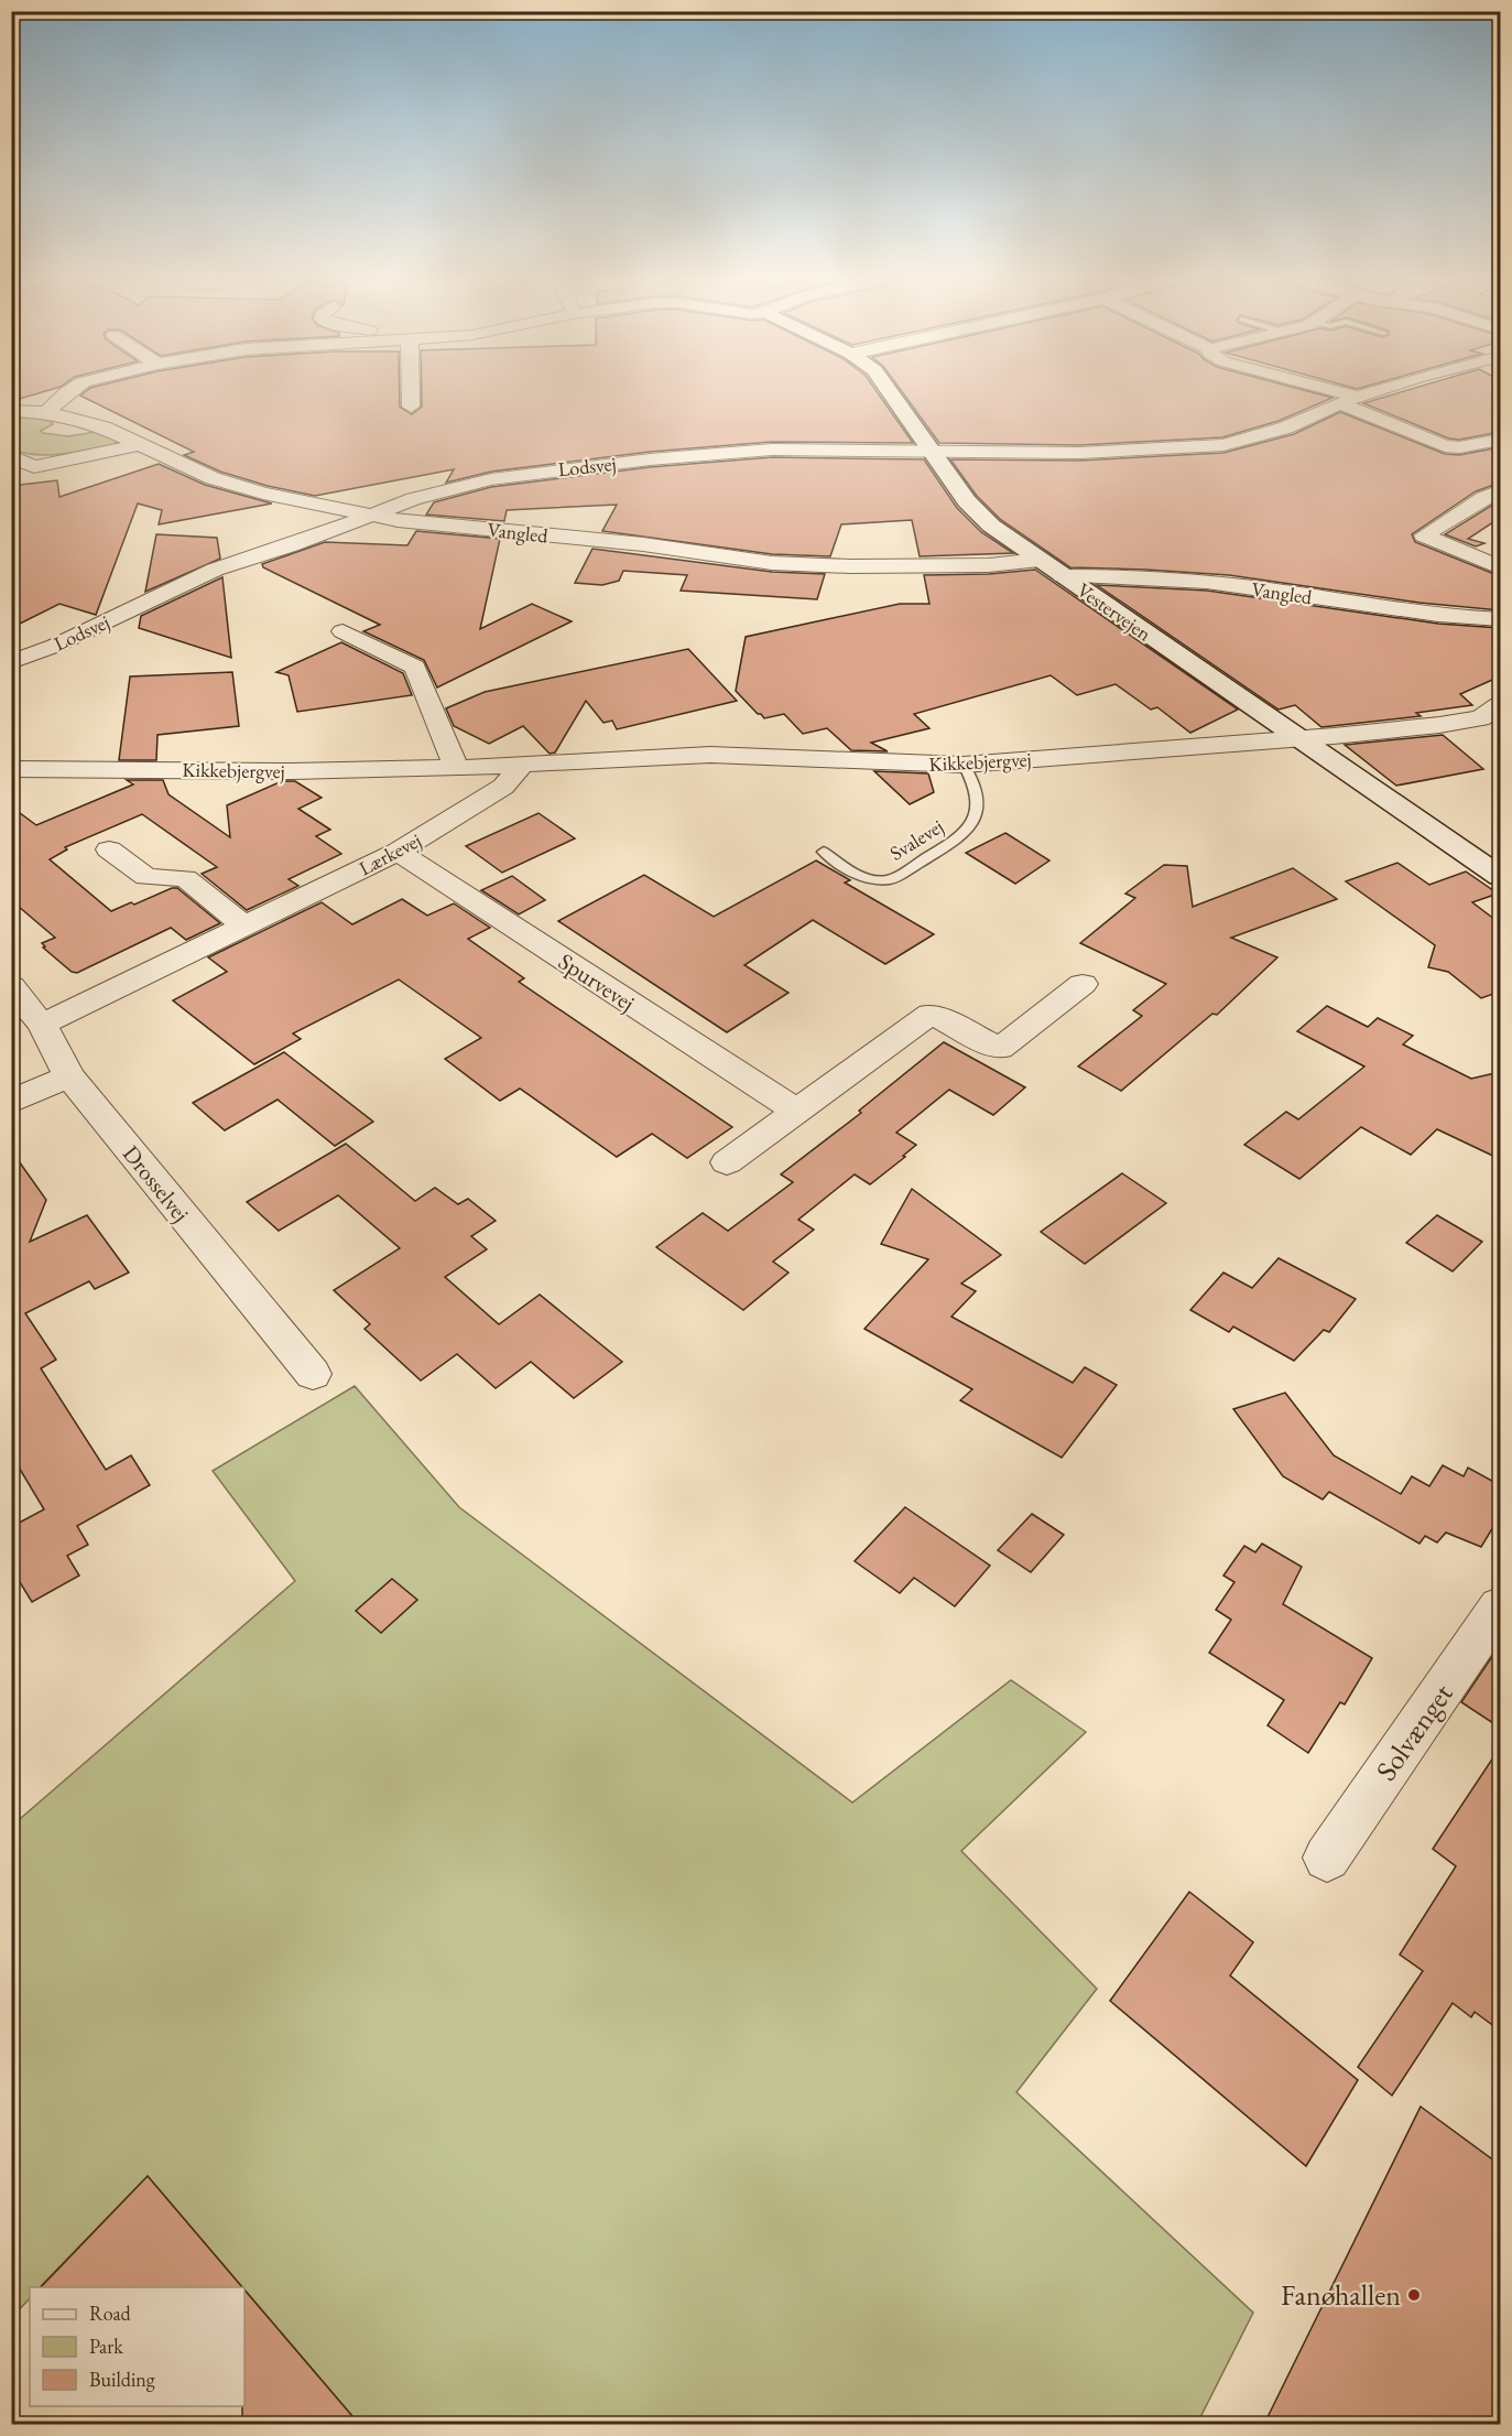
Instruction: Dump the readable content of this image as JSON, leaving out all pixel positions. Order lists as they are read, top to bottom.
{
  "streets": {
    "street": [
      "Lodsvej",
      "Vangled",
      "Vestervejen",
      "Kikkebjergvej",
      "Lærkevej",
      "Spurvevej",
      "Drosselvej",
      "Solvænget"
    ],
    "lane": ["Svalevej"]
  },
  "crossings": [
    ["Lodsvej", "Vangled"],
    ["Lodsvej", "Vestervejen"],
    ["Vangled", "Vestervejen"],
    ["Vestervejen", "Kikkebjergvej"],
    ["Kikkebjergvej", "Svalevej"],
    ["Kikkebjergvej", "Lærkevej"],
    ["Lærkevej", "Spurvevej"],
    ["Lærkevej", "Drosselvej"]
  ],
  "places": ["Fanøhallen"],
  "legend": ["Road", "Park", "Building"]
}
